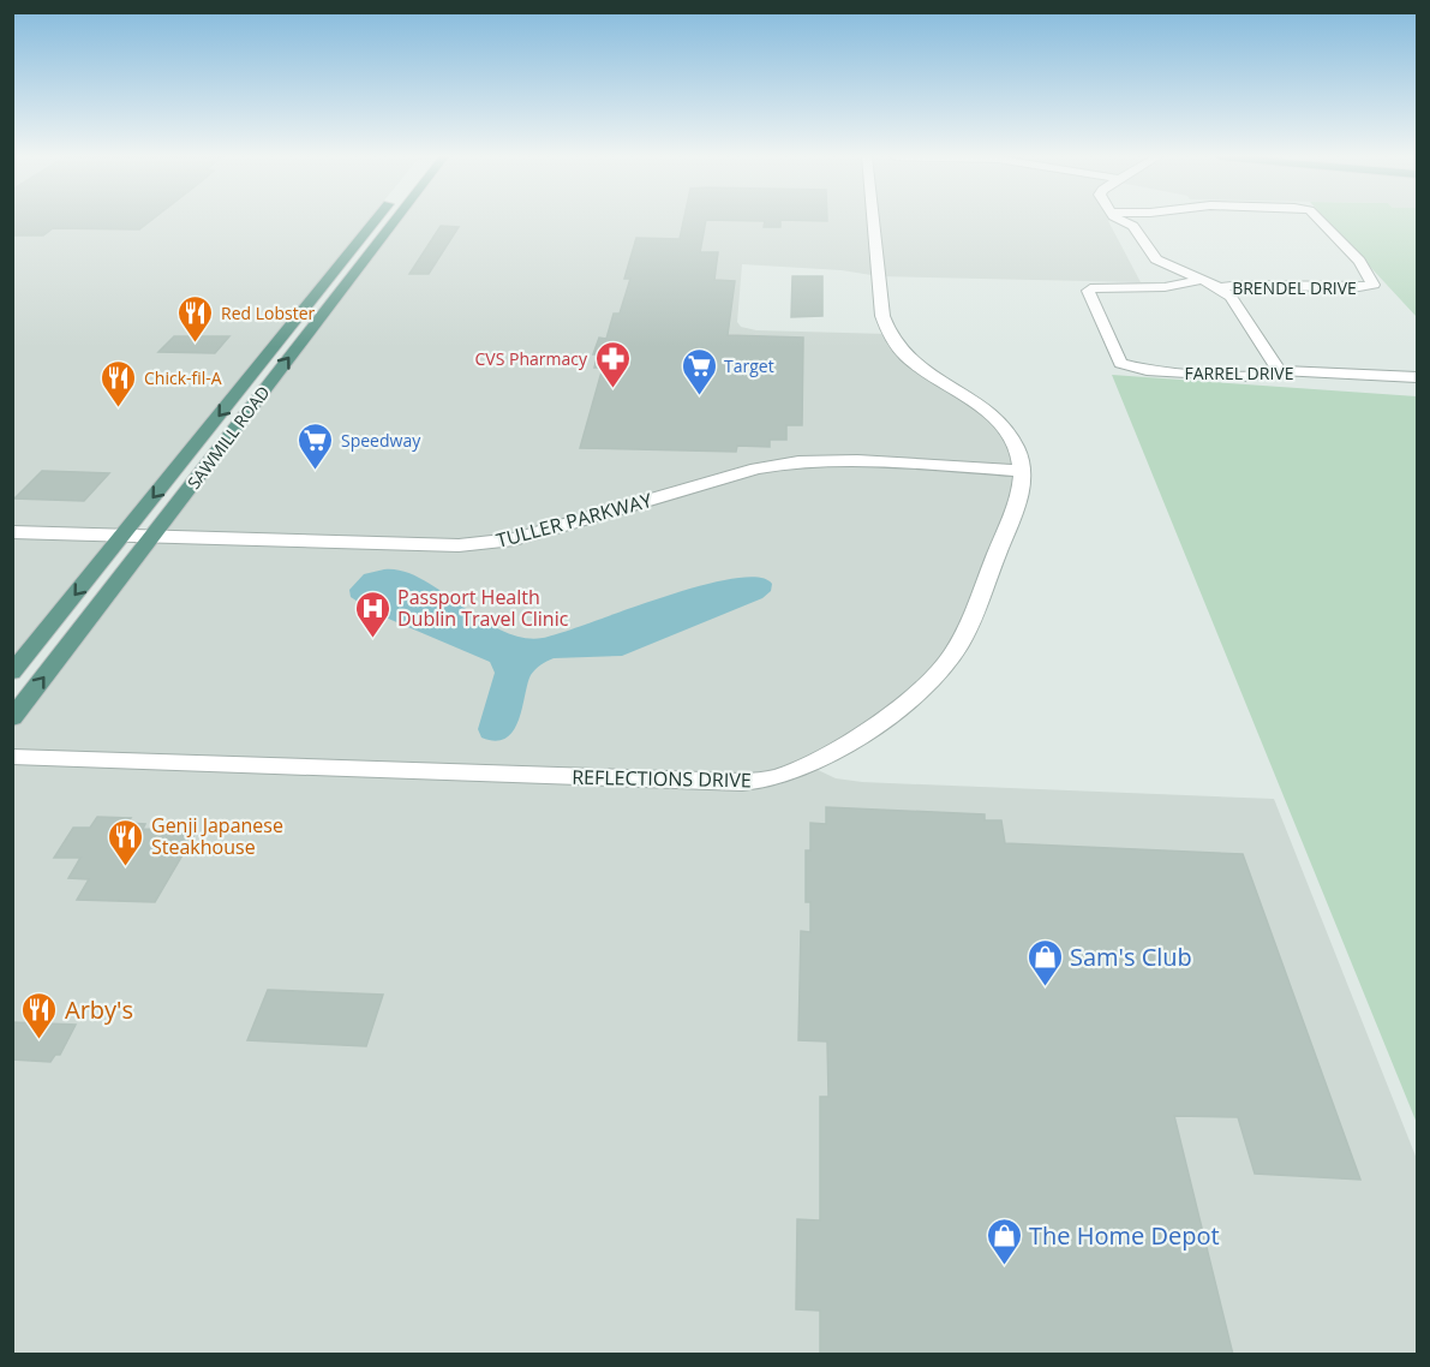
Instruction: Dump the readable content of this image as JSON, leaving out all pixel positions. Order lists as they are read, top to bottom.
{
  "streets": {
    "main road": ["SAWMILL ROAD"],
    "street": [
      "BRENDEL DRIVE",
      "FARREL DRIVE",
      "TULLER PARKWAY",
      "REFLECTIONS DRIVE"
    ]
  },
  "crossings": [
    ["SAWMILL ROAD", "TULLER PARKWAY"],
    ["TULLER PARKWAY", "REFLECTIONS DRIVE"]
  ],
  "places": {
    "restaurant": [
      "Red Lobster",
      "Chick-fil-A",
      "Genji Japanese Steakhouse",
      "Arby's"
    ],
    "pharmacy": ["CVS Pharmacy"],
    "supermarket": ["Target", "Speedway"],
    "hospital": ["Passport Health Dublin Travel Clinic"],
    "shop": ["Sam's Club", "The Home Depot"]
  }
}
